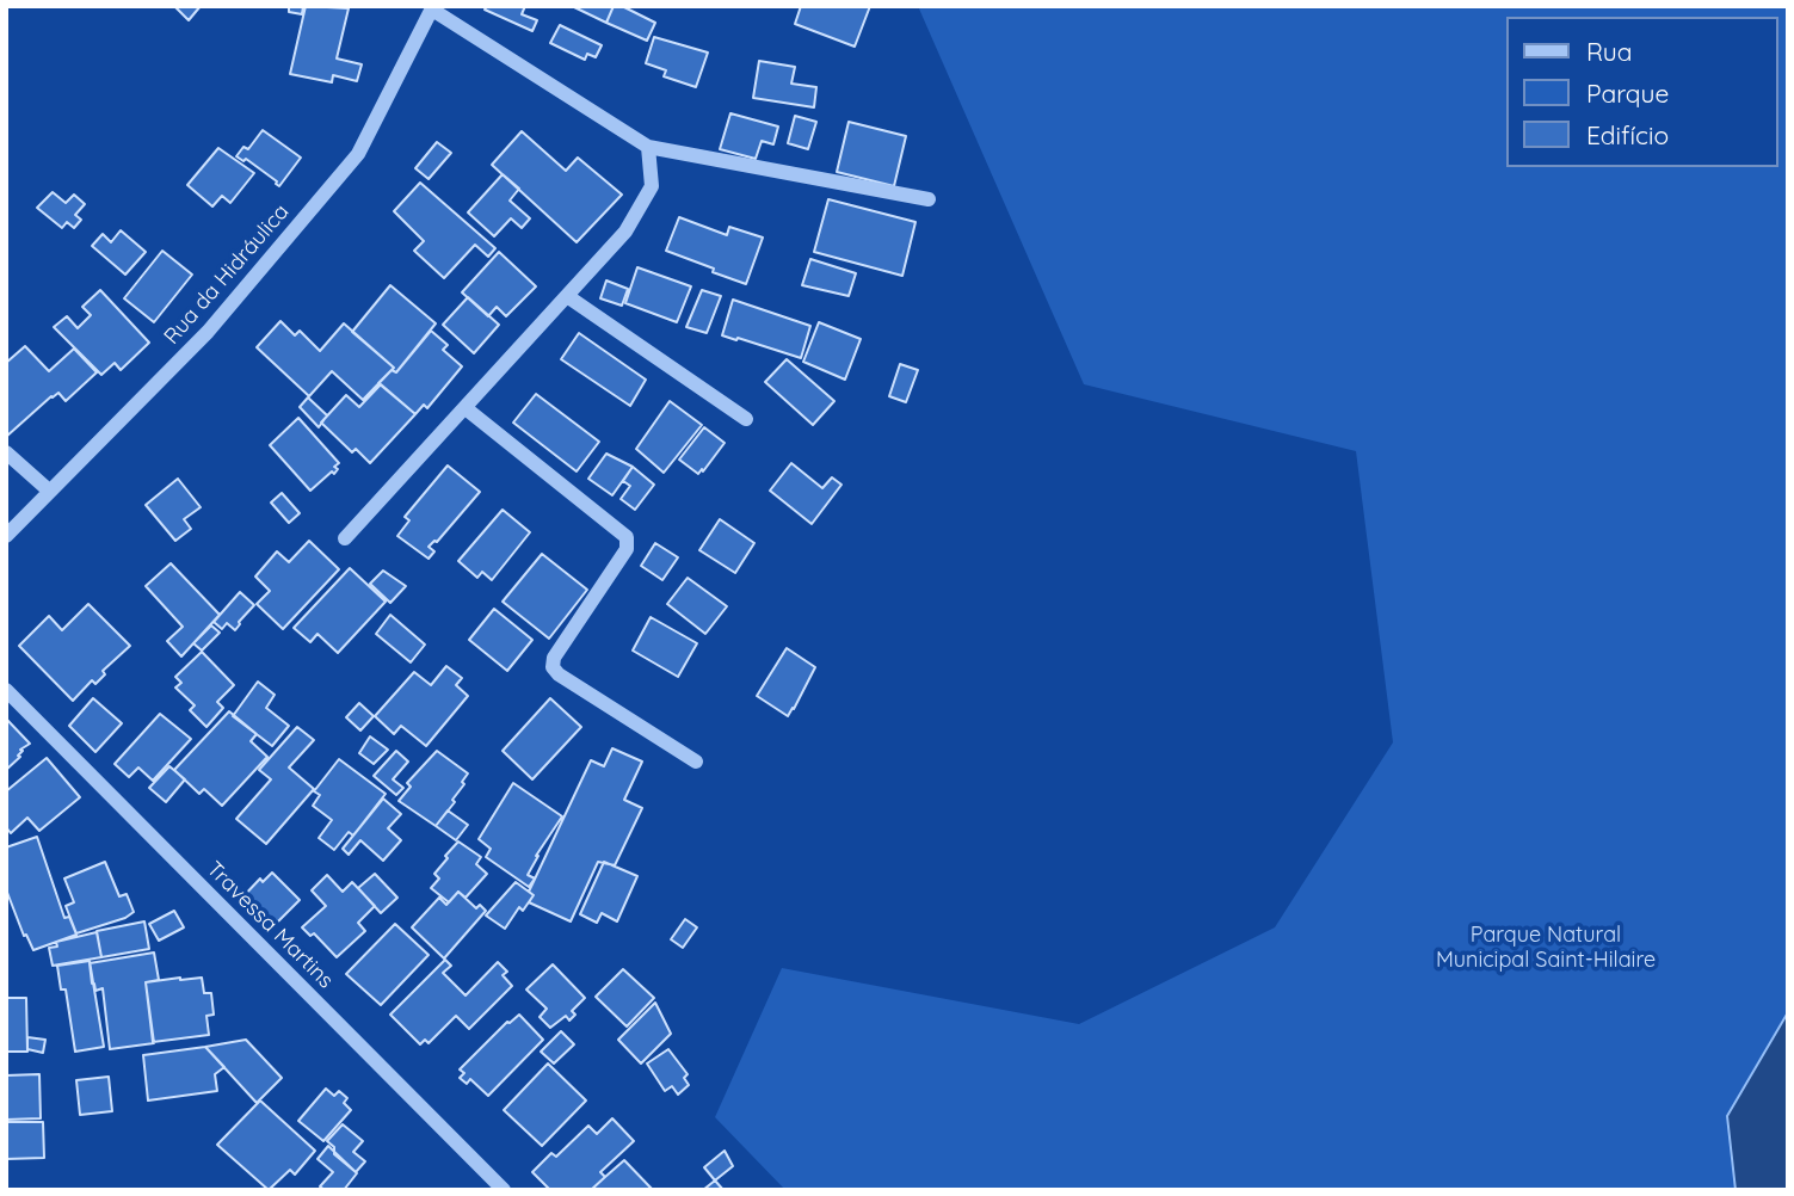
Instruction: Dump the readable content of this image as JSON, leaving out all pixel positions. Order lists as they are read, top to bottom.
{
  "streets": {
    "street": ["Rua da Hidráulica", "Travessa Martins"]
  },
  "parks": ["Parque Natural Municipal Saint-Hilaire"],
  "legend": ["Rua", "Parque", "Edifício"]
}
